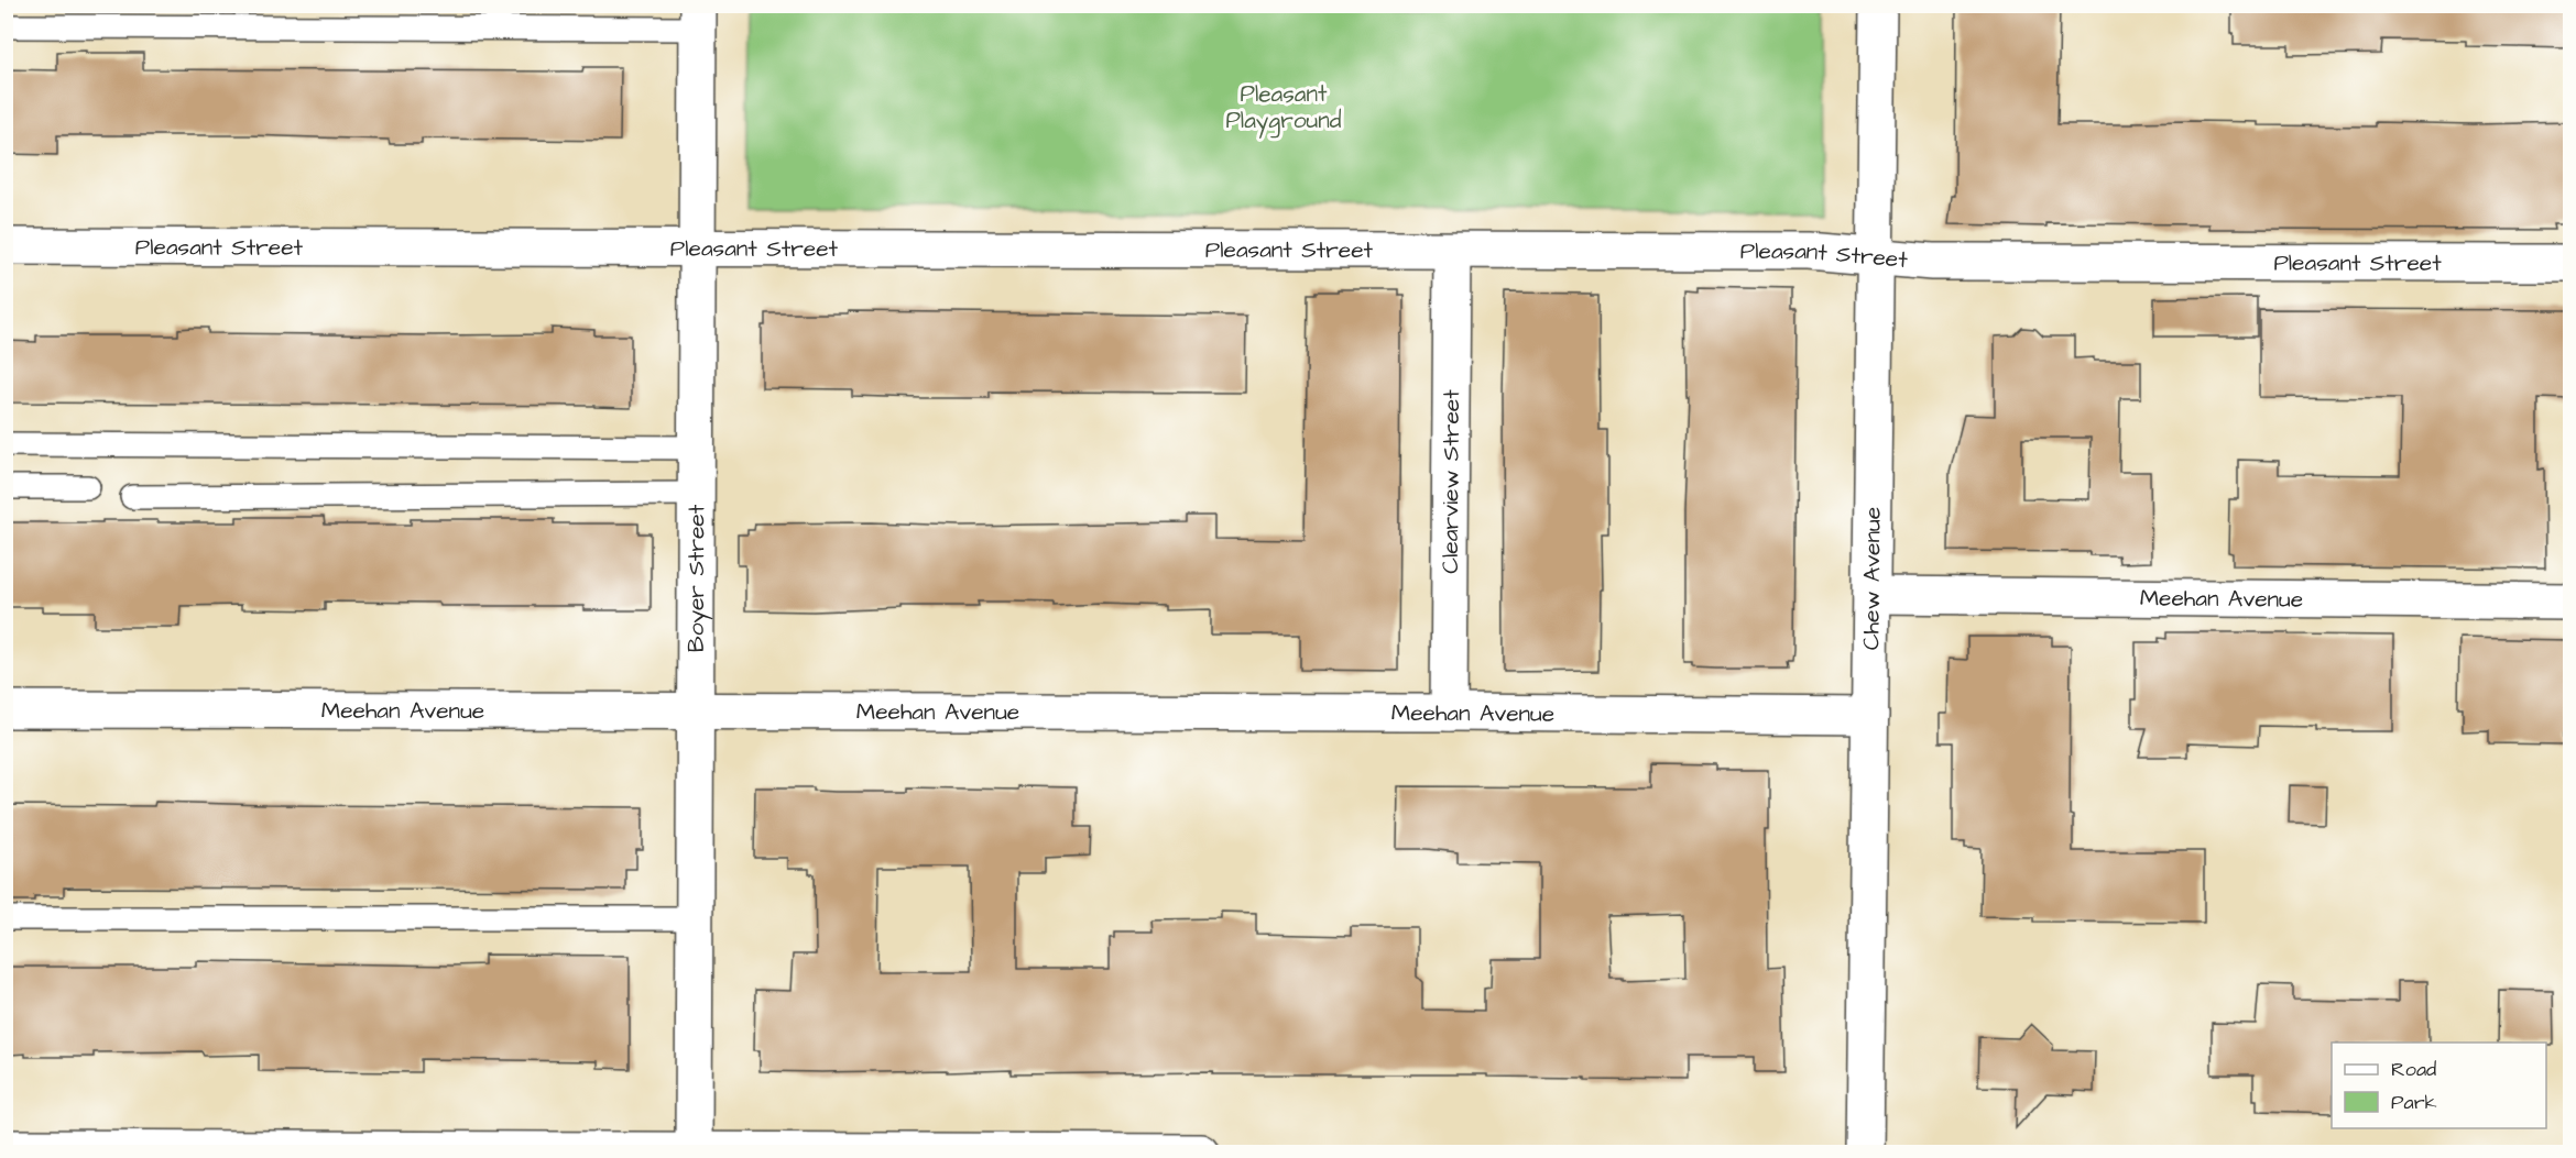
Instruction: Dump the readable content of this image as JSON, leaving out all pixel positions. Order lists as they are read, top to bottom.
{
  "streets": {
    "street": [
      "Pleasant Street",
      "Clearview Street",
      "Boyer Street",
      "Chew Avenue",
      "Meehan Avenue"
    ]
  },
  "crossings": [
    ["Pleasant Street", "Clearview Street"],
    ["Pleasant Street", "Boyer Street"],
    ["Pleasant Street", "Chew Avenue"],
    ["Clearview Street", "Meehan Avenue"],
    ["Boyer Street", "Meehan Avenue"],
    ["Chew Avenue", "Meehan Avenue"]
  ],
  "parks": ["Pleasant Playground"],
  "legend": ["Road", "Park"]
}
